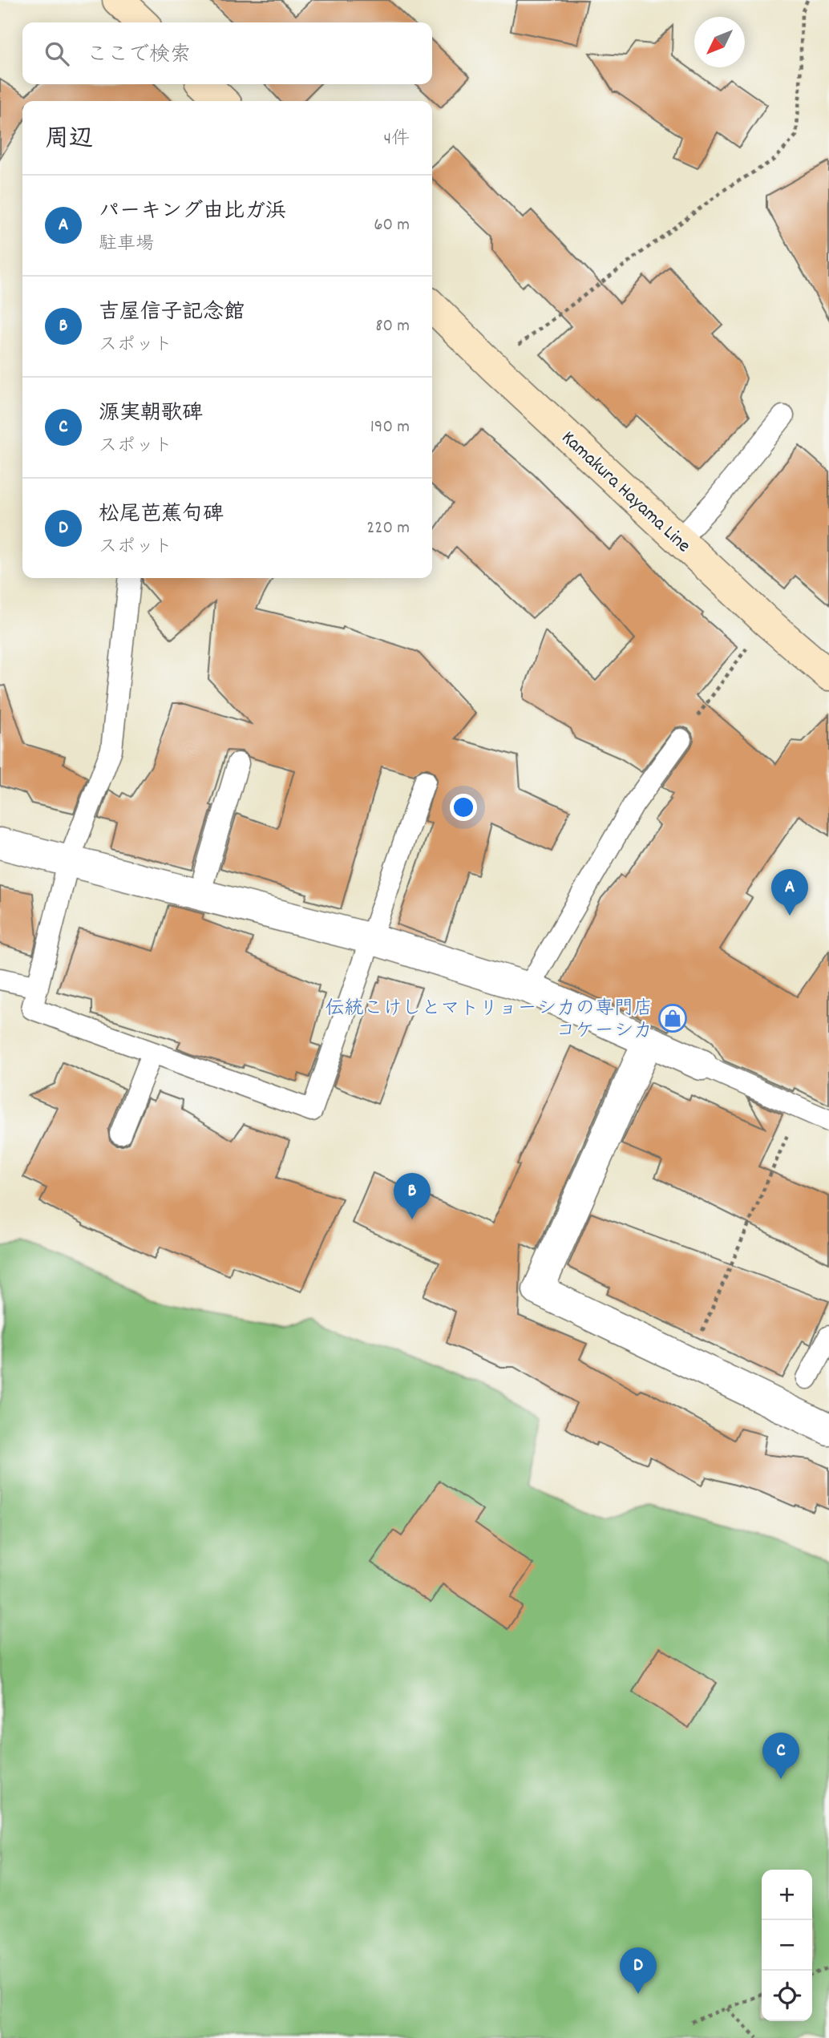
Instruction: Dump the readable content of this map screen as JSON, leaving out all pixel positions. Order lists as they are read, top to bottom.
{
  "streets": {
    "main road": ["Kamakura Hayama Line"]
  },
  "places": {
    "shop": ["伝統こけしとマトリョーシカの専門店 コケーシカ"]
  },
  "north": "bottom left",
  "page": {
    "search": "ここで検索",
    "heading": ["周辺", "4件"],
    "list": [
      {
        "mark": "A",
        "name": "パーキング由比ガ浜",
        "note": "駐車場",
        "value": "60 m"
      },
      {
        "mark": "B",
        "name": "吉屋信子記念館",
        "note": "スポット",
        "value": "80 m"
      },
      {
        "mark": "C",
        "name": "源実朝歌碑",
        "note": "スポット",
        "value": "190 m"
      },
      {
        "mark": "D",
        "name": "松尾芭蕉句碑",
        "note": "スポット",
        "value": "220 m"
      }
    ],
    "pins": [
      "A",
      "B",
      "C",
      "D"
    ],
    "map_buttons": ["+", "−"]
  }
}
